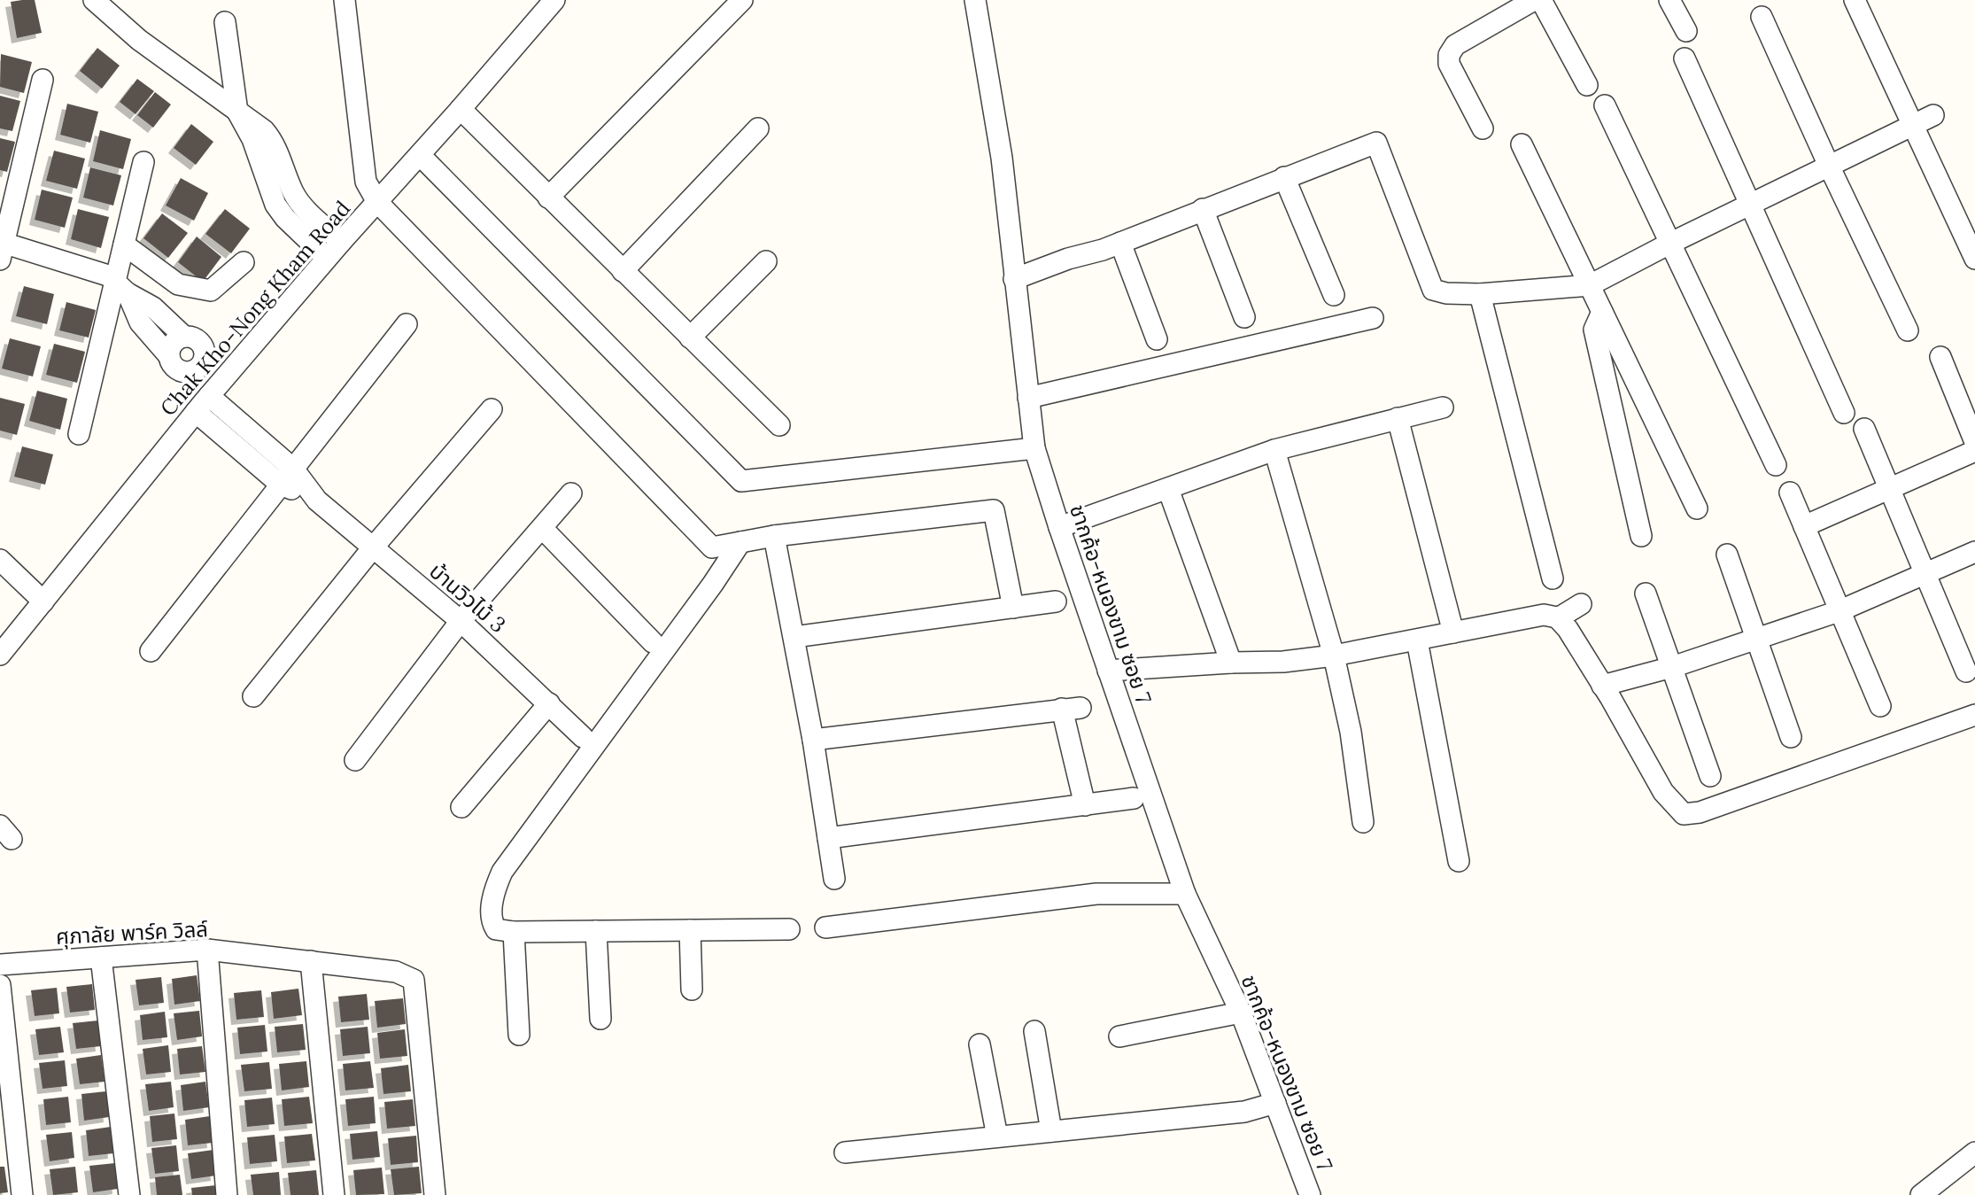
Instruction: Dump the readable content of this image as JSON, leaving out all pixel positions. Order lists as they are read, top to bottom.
{
  "streets": {
    "street": [
      "Chak Kho-Nong Kham Road",
      "บ้านวิวไม้ 3",
      "ชากค้อ-หนองขาม ซอย 7",
      "ศุภาลัย พาร์ค วิลล์"
    ]
  },
  "crossings": [
    ["Chak Kho-Nong Kham Road", "บ้านวิวไม้ 3"]
  ]
}
